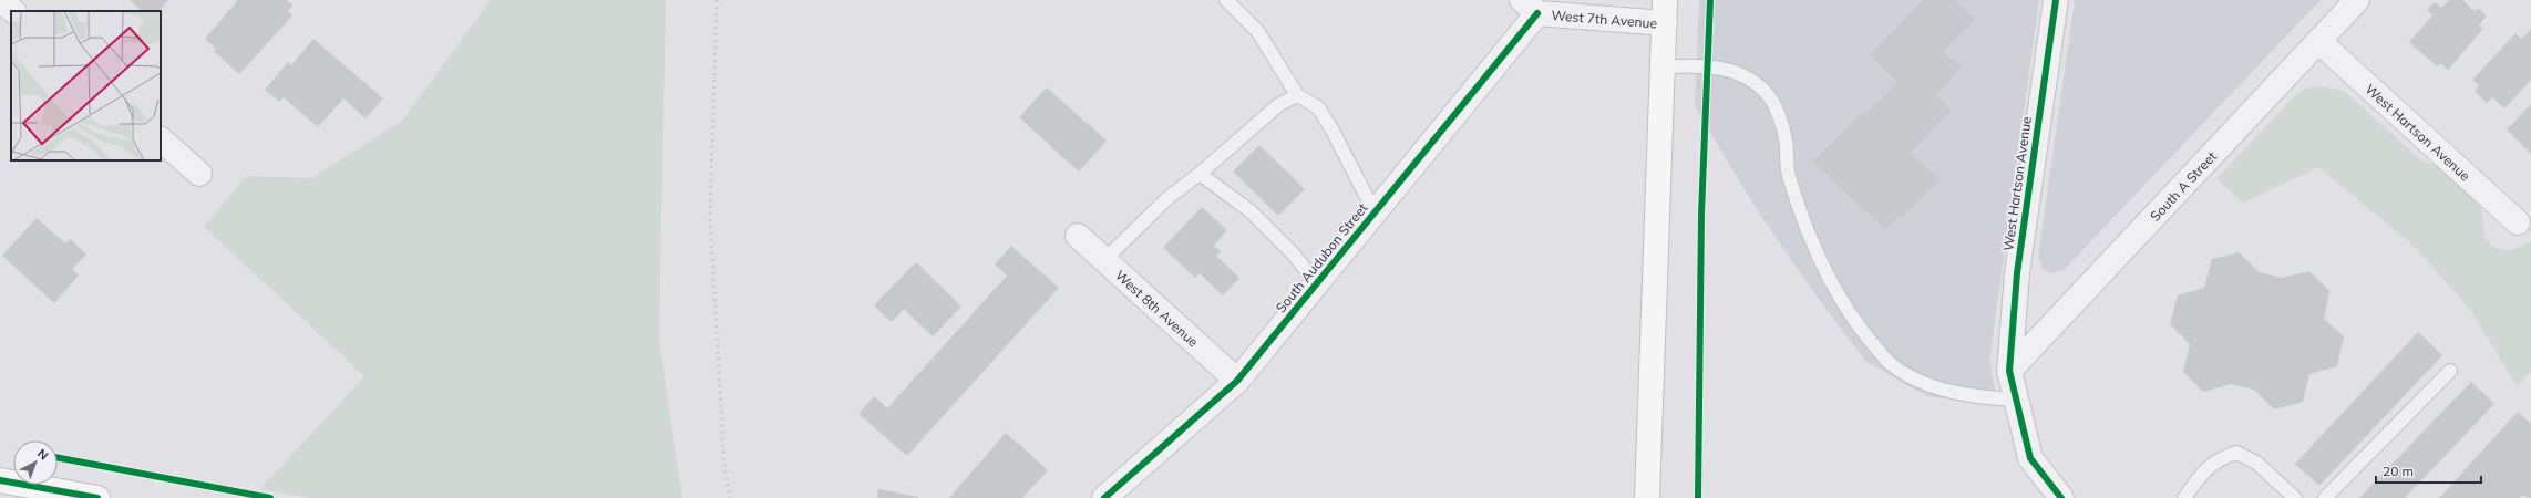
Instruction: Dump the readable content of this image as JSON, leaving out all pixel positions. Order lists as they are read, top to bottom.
{
  "streets": {
    "street": [
      "West 7th Avenue",
      "West Hartson Avenue",
      "South A Street",
      "South Audubon Street",
      "West 8th Avenue"
    ]
  },
  "crossings": [
    ["West 7th Avenue", "South Audubon Street"],
    ["West Hartson Avenue", "South A Street"],
    ["South Audubon Street", "West 8th Avenue"]
  ],
  "scale_bar": "20 m",
  "north": "top right"
}
